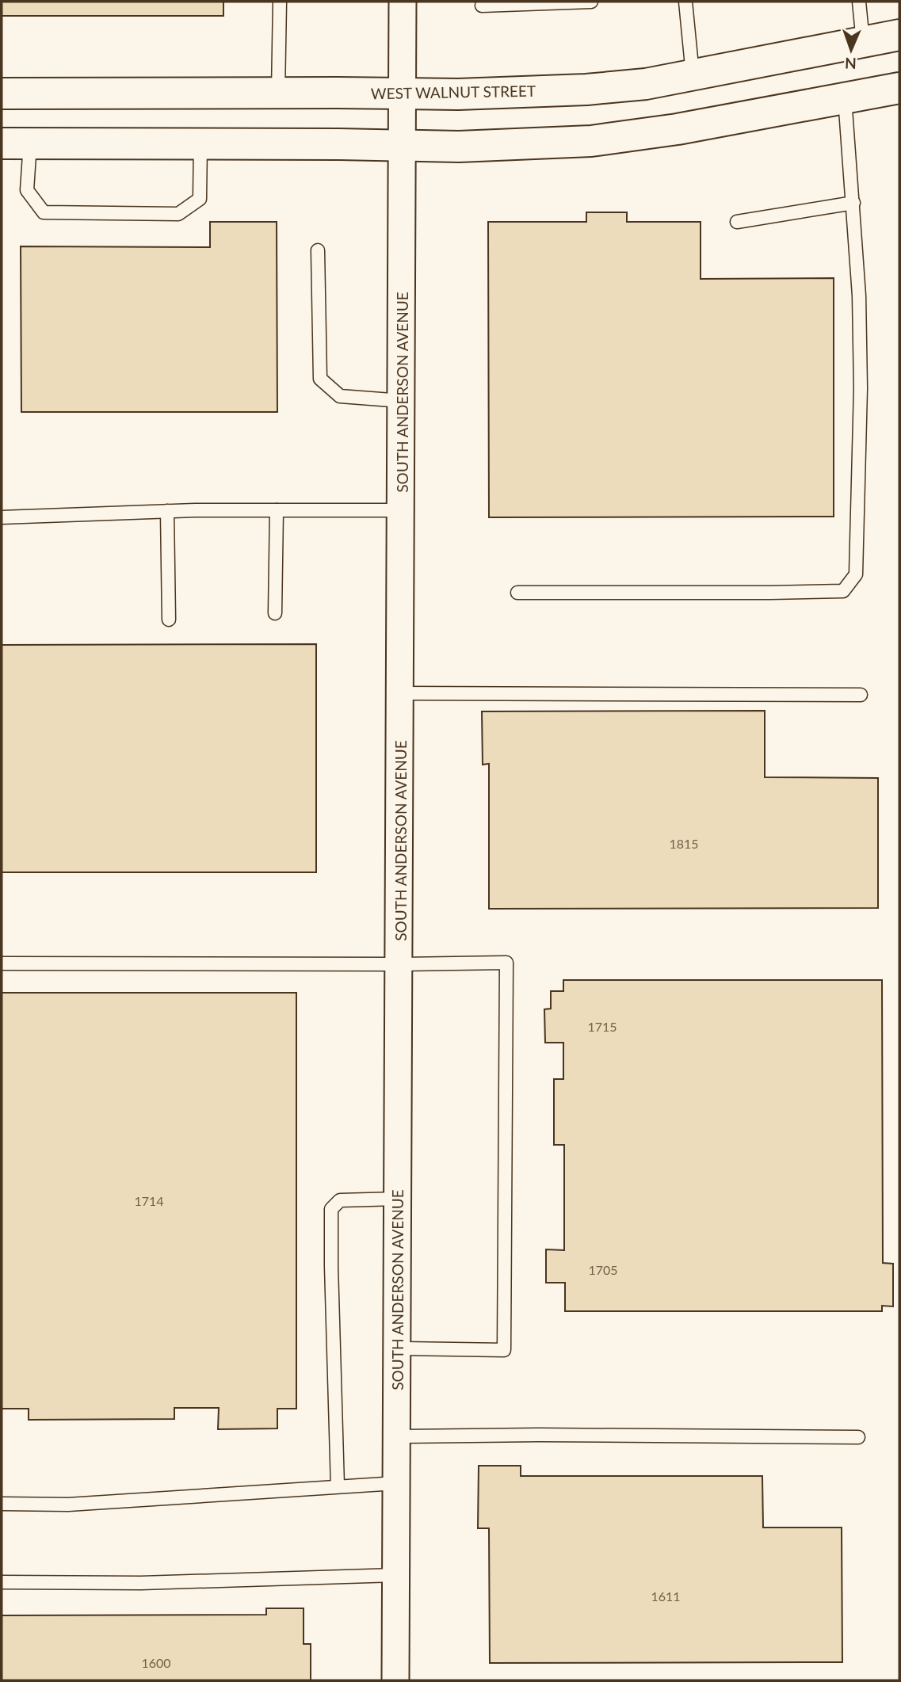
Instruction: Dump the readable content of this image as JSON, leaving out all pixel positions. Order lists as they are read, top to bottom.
{
  "streets": {
    "street": ["WEST WALNUT STREET", "SOUTH ANDERSON AVENUE"]
  },
  "crossings": [
    ["WEST WALNUT STREET", "SOUTH ANDERSON AVENUE"]
  ],
  "house_numbers": [
    "1815",
    "1715",
    "1714",
    "1705",
    "1611",
    "1600"
  ],
  "north": "bottom"
}
